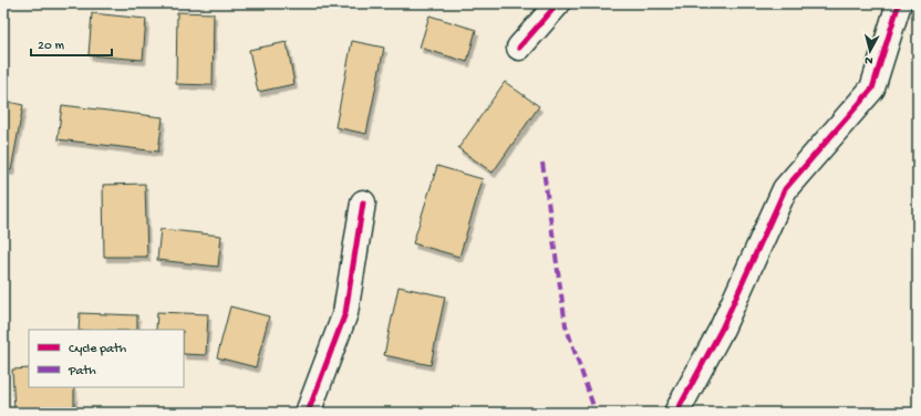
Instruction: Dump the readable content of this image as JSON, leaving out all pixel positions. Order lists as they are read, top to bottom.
{
  "legend": ["Cycle path", "Path"],
  "scale_bar": "20 m",
  "north": "bottom"
}
